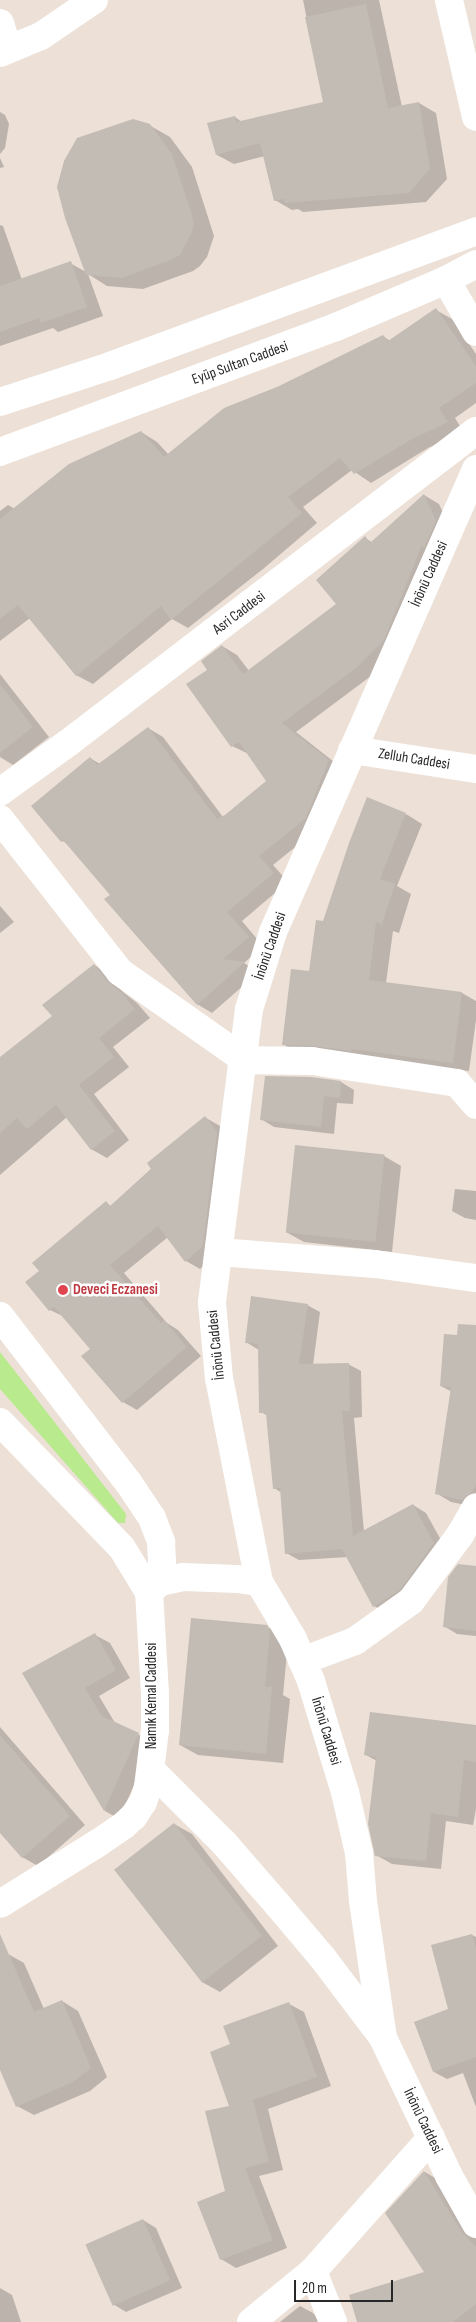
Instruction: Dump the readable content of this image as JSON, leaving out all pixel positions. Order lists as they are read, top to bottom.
{
  "streets": {
    "street": [
      "Eyüp Sultan Caddesi",
      "İnönü Caddesi",
      "Asri Caddesi",
      "Zelluh Caddesi",
      "Namık Kemal Caddesi"
    ]
  },
  "crossings": [
    ["İnönü Caddesi", "Zelluh Caddesi"]
  ],
  "places": ["Deveci Eczanesi"],
  "scale_bar": "20 m"
}
